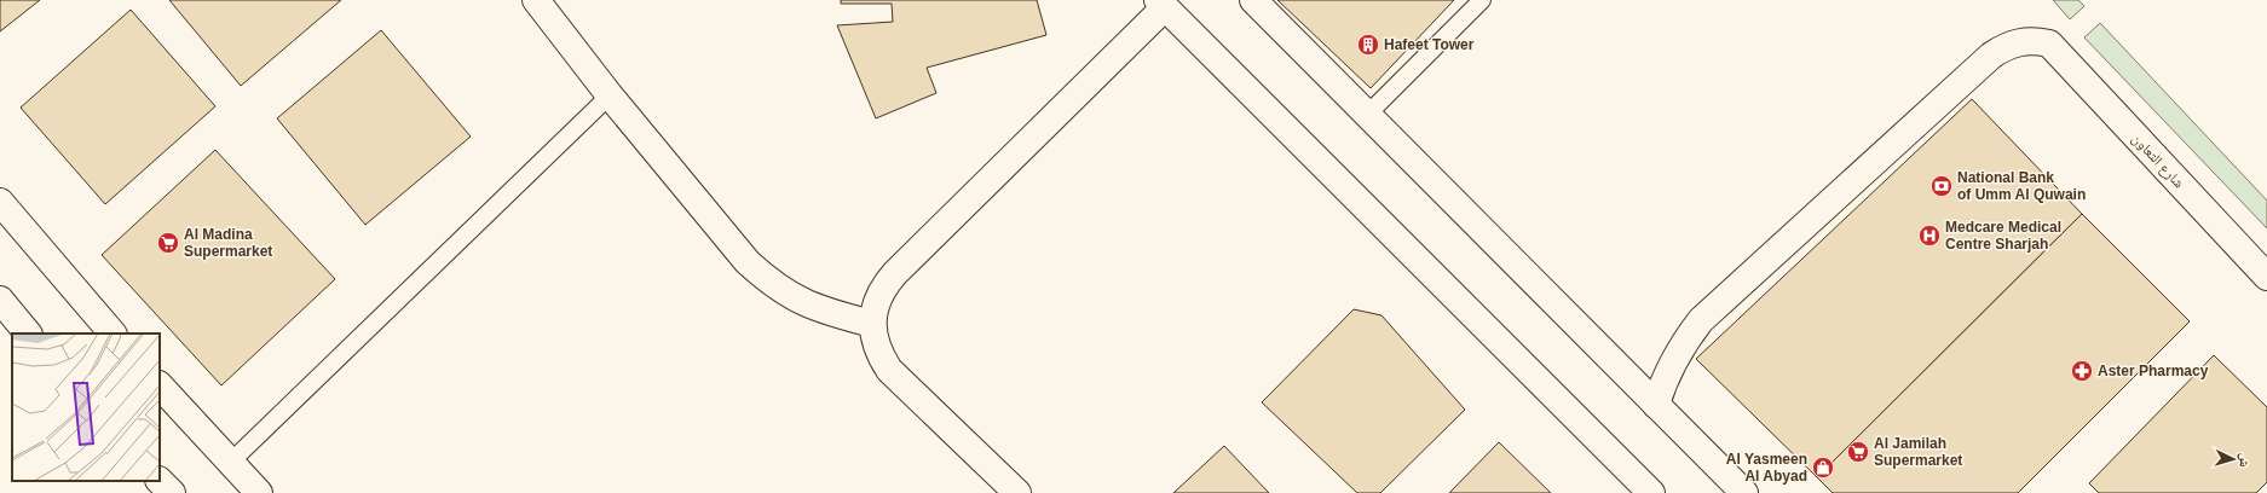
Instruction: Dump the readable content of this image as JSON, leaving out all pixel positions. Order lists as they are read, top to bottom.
{
  "streets": {
    "street": ["شارع التعاون"]
  },
  "places": {
    "building": ["Hafeet Tower"],
    "bank": ["National Bank of Umm Al Quwain"],
    "hospital": ["Medcare Medical Centre Sharjah"],
    "supermarket": ["Al Madina Supermarket", "Al Jamilah Supermarket"],
    "pharmacy": ["Aster Pharmacy"],
    "shop": ["Al Yasmeen Al Abyad"]
  },
  "north": "right"
}
